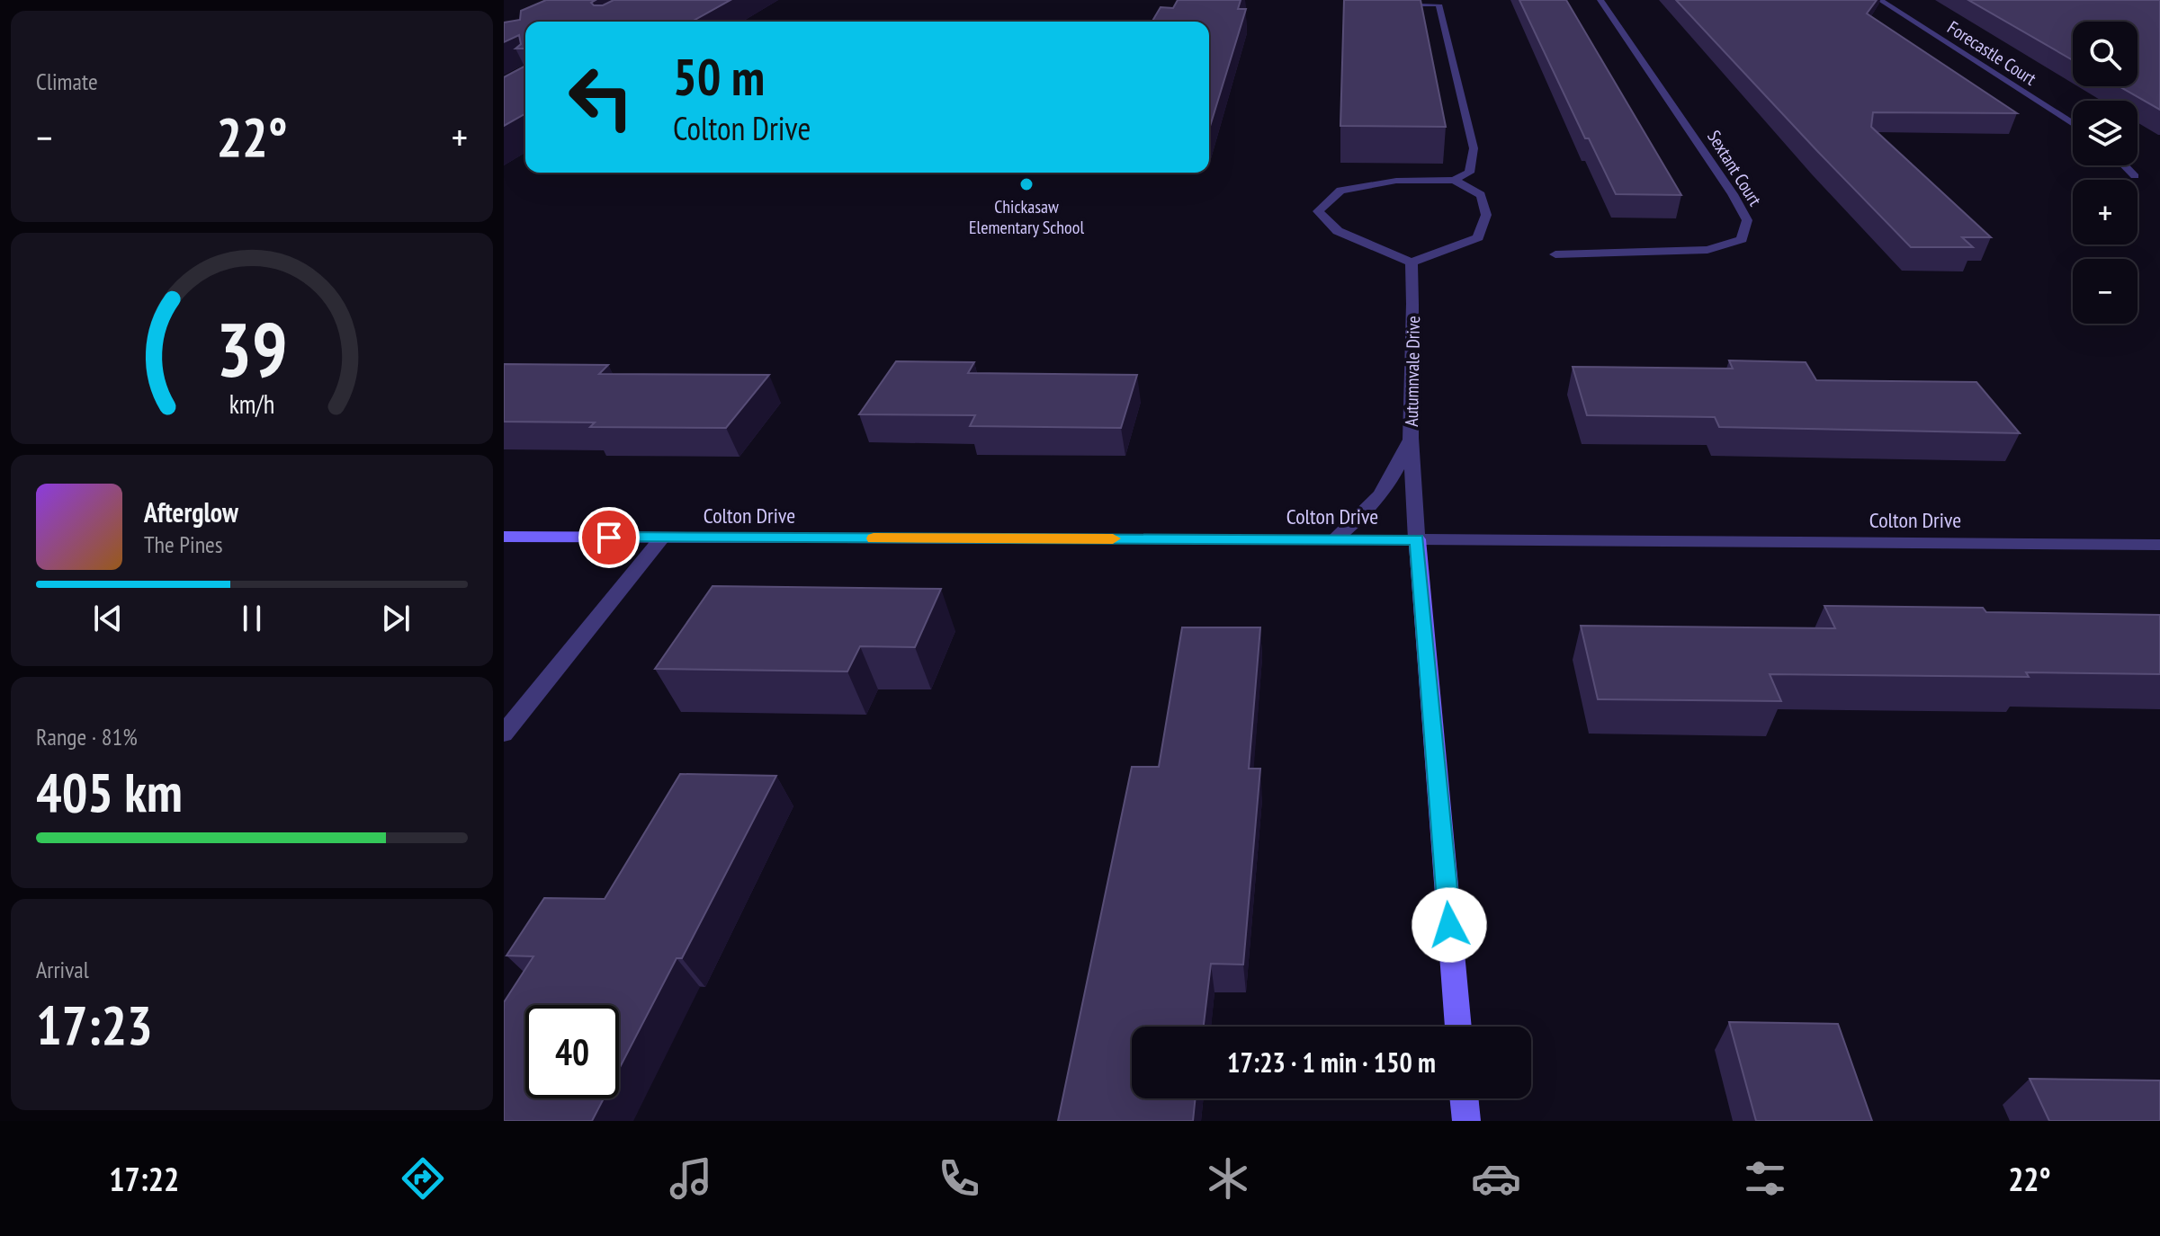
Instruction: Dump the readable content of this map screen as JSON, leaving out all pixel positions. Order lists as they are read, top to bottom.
{
  "streets": {
    "street": [
      "Forecastle Court",
      "Sextant Court",
      "Autumnvale Drive",
      "Colton Drive"
    ]
  },
  "crossings": [
    ["Autumnvale Drive", "Colton Drive"]
  ],
  "places": ["Chickasaw Elementary School"],
  "page": {
    "tile": [
      "Climate",
      ["Range · 81%", "405 km"],
      ["Arrival", "17:23"]
    ],
    "map_buttons": ["+", "−"],
    "turn": ["50 m", "Colton Drive"],
    "heat": ["−", "22°", "+"],
    "song": ["Afterglow", "The Pines"],
    "limit": "40",
    "trip": "17:23 · 1 min · 150 m",
    "tabs": ["17:22", "22°"],
    "gauge": ["39", "km/h"]
  }
}
